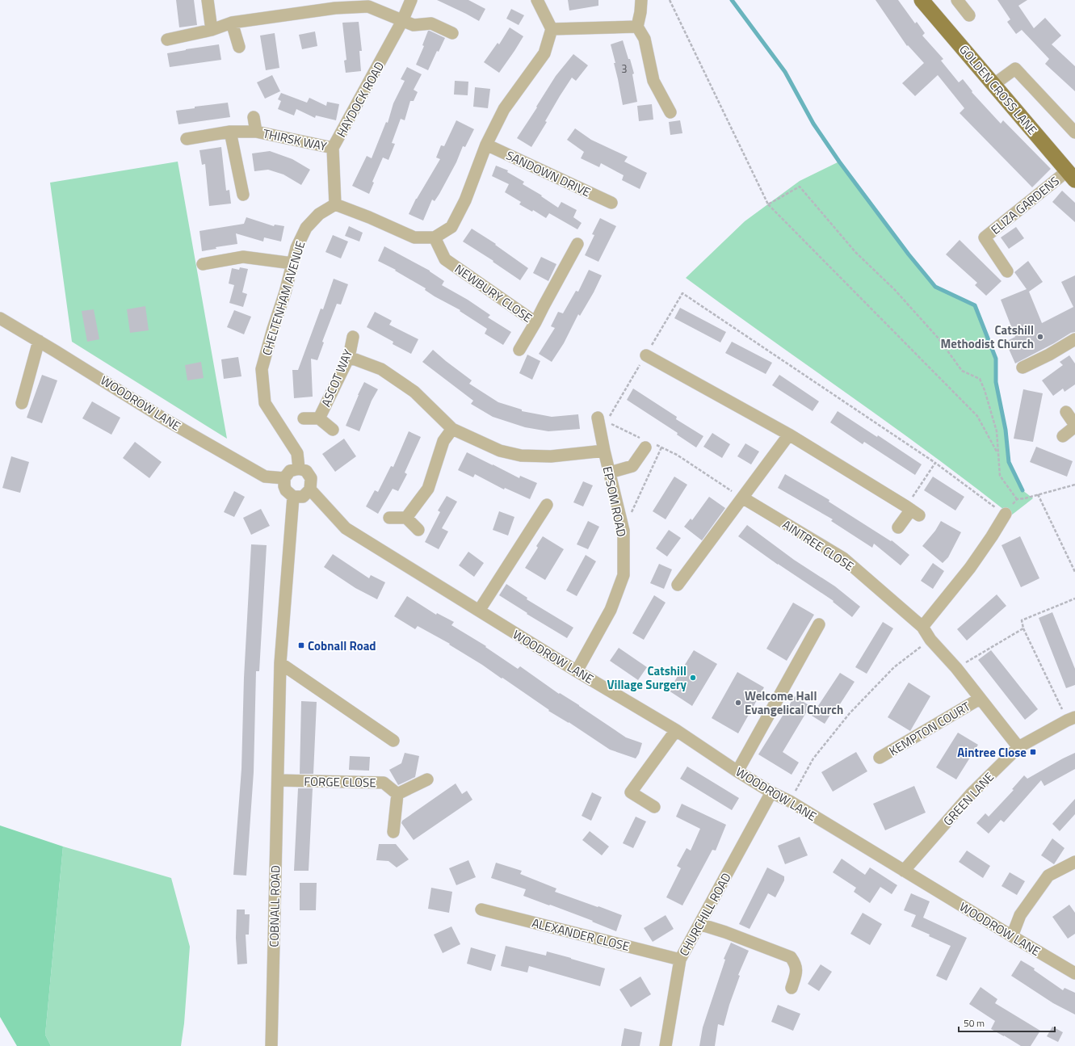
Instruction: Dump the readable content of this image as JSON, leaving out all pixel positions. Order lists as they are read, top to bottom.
{
  "streets": {
    "main road": ["GOLDEN CROSS LANE"],
    "street": [
      "HAYDOCK ROAD",
      "THIRSK WAY",
      "SANDOWN DRIVE",
      "ELIZA GARDENS",
      "NEWBURY CLOSE",
      "CHELTENHAM AVENUE",
      "ASCOT WAY",
      "WOODROW LANE",
      "EPSOM ROAD",
      "AINTREE CLOSE",
      "KEMPTON COURT",
      "FORGE CLOSE",
      "GREEN LANE",
      "COBNALL ROAD",
      "CHURCHILL ROAD",
      "ALEXANDER CLOSE"
    ]
  },
  "crossings": [
    ["GOLDEN CROSS LANE", "ELIZA GARDENS"],
    ["HAYDOCK ROAD", "THIRSK WAY"],
    ["HAYDOCK ROAD", "CHELTENHAM AVENUE"],
    ["CHELTENHAM AVENUE", "WOODROW LANE"],
    ["CHELTENHAM AVENUE", "COBNALL ROAD"],
    ["WOODROW LANE", "EPSOM ROAD"],
    ["WOODROW LANE", "GREEN LANE"],
    ["WOODROW LANE", "COBNALL ROAD"],
    ["WOODROW LANE", "CHURCHILL ROAD"],
    ["AINTREE CLOSE", "KEMPTON COURT"],
    ["AINTREE CLOSE", "GREEN LANE"],
    ["FORGE CLOSE", "COBNALL ROAD"],
    ["CHURCHILL ROAD", "ALEXANDER CLOSE"]
  ],
  "places": {
    "other": ["Catshill Methodist Church", "Catshill Village Surgery", "Welcome Hall Evangelical Church"],
    "transit": ["Cobnall Road", "Aintree Close"]
  },
  "house_numbers": ["3"],
  "scale_bar": "50 m"
}
